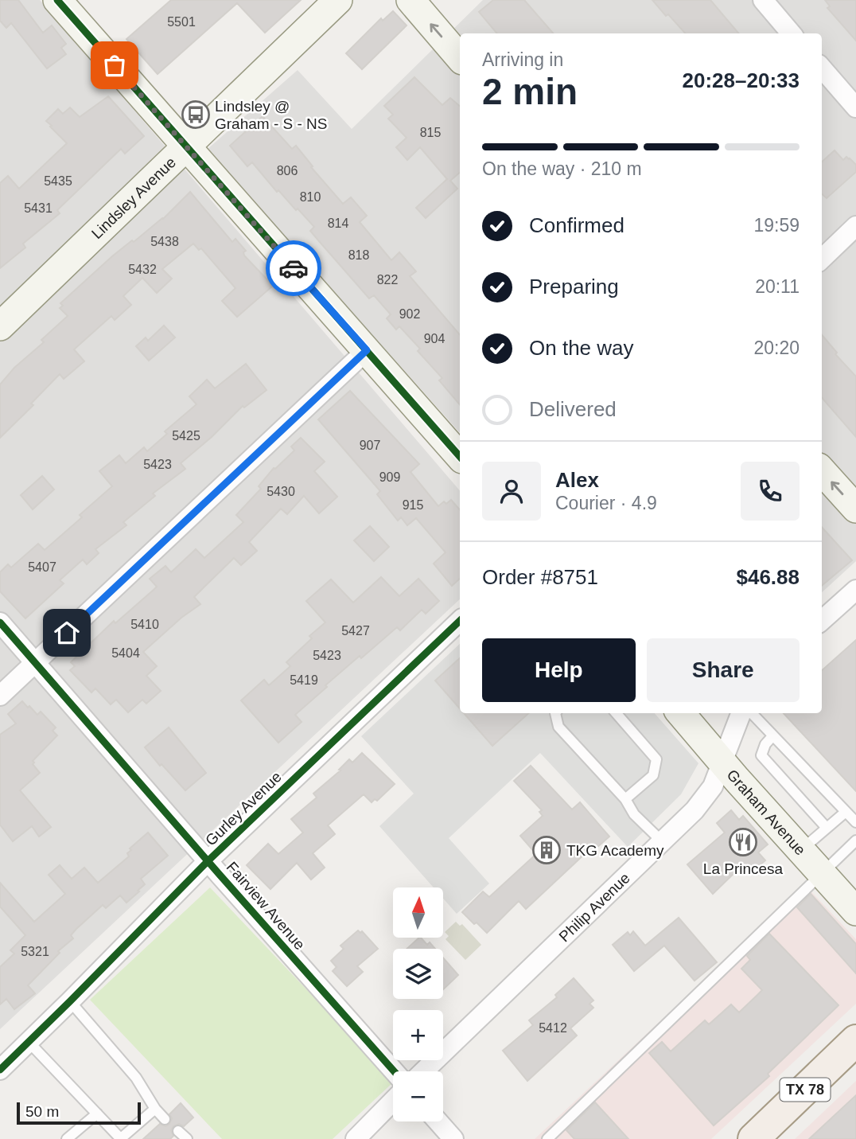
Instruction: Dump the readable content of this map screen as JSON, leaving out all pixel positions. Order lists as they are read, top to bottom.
{
  "streets": {
    "main road": ["TX 78"],
    "street": [
      "Lindsley Avenue",
      "Gurley Avenue",
      "Graham Avenue",
      "Fairview Avenue",
      "Philip Avenue"
    ]
  },
  "crossings": [
    ["Gurley Avenue", "Fairview Avenue"],
    ["Graham Avenue", "Philip Avenue"]
  ],
  "places": {
    "bus stop": ["Lindsley @ Graham - S - NS"],
    "restaurant": ["La Princesa"],
    "building": ["TKG Academy"]
  },
  "house_numbers": [
    "5501",
    "815",
    "806",
    "5435",
    "810",
    "5431",
    "814",
    "5438",
    "818",
    "5432",
    "822",
    "902",
    "904",
    "5425",
    "907",
    "5423",
    "909",
    "5430",
    "915",
    "5407",
    "5410",
    "5427",
    "5404",
    "5423",
    "5419",
    "5321",
    "5412"
  ],
  "scale_bar": "50 m",
  "north": "top",
  "page": {
    "heading": ["2 min", "Arriving in", "20:28–20:33"],
    "panel": [
      "Alex",
      "Courier · 4.9",
      "Order #8751",
      "$46.88"
    ],
    "bar": "On the way · 210 m",
    "list": [
      ["Confirmed", "19:59"],
      ["Preparing", "20:11"],
      ["On the way", "20:20"],
      "Delivered"
    ],
    "buttons": ["Help", "Share"],
    "map_buttons": ["+", "−"],
    "scale": "50 m"
  }
}
